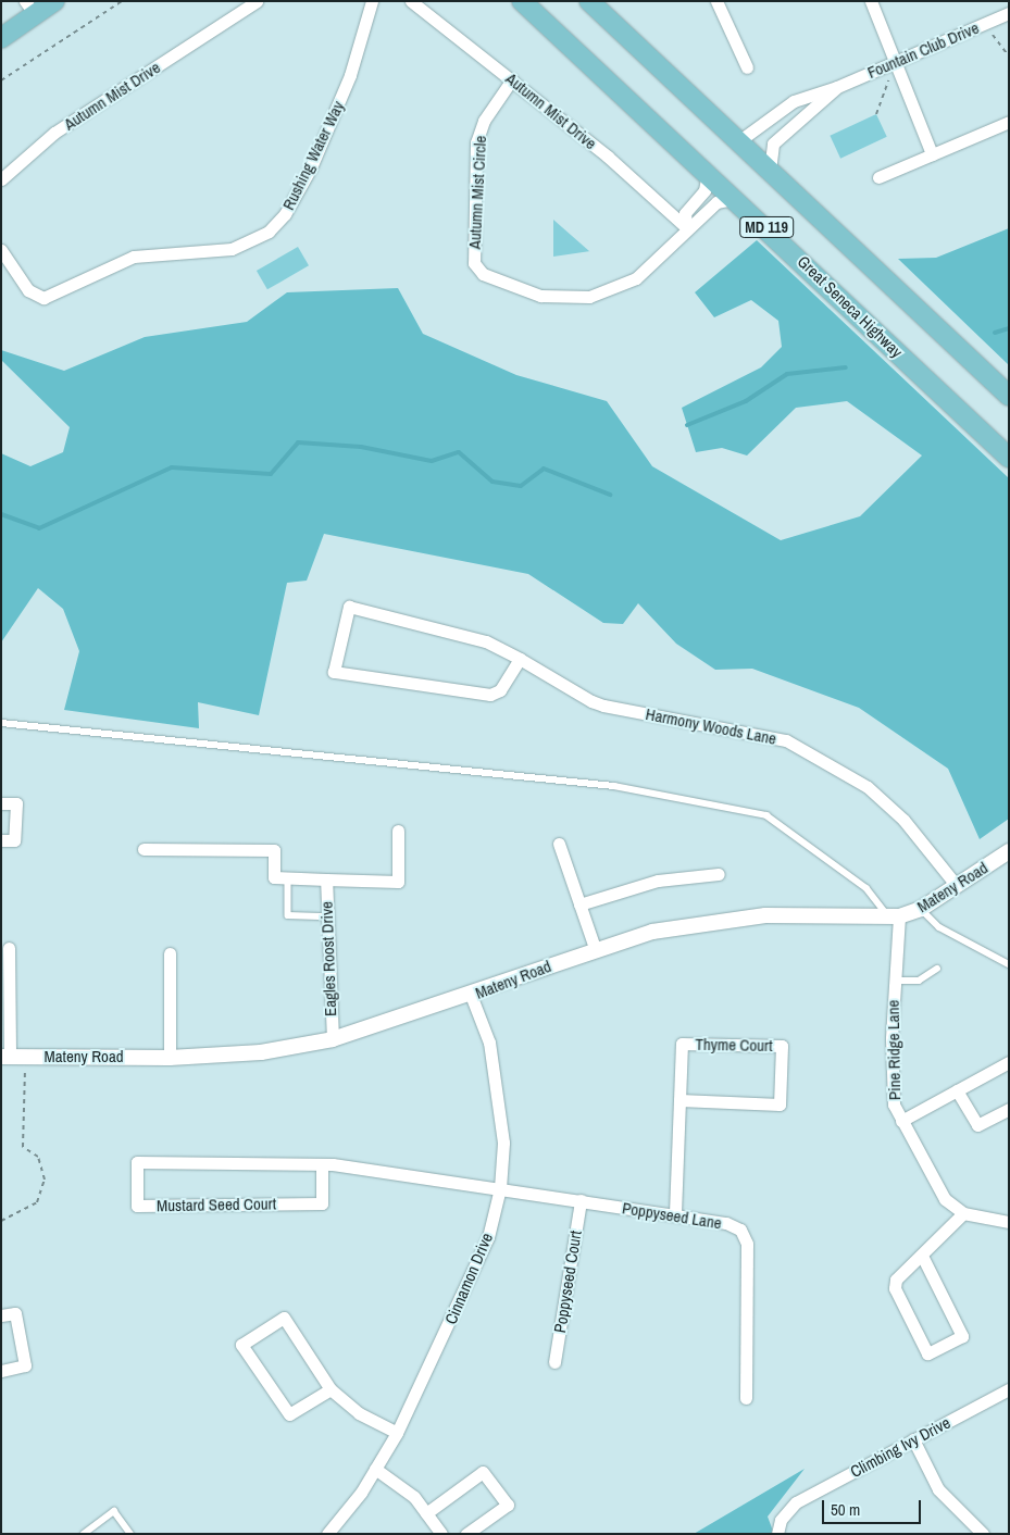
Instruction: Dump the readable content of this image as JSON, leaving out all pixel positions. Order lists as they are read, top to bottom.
{
  "streets": {
    "main road": ["MD 119", "Great Seneca Highway"],
    "street": [
      "Fountain Club Drive",
      "Autumn Mist Drive",
      "Rushing Water Way",
      "Autumn Mist Circle",
      "Harmony Woods Lane",
      "Mateny Road",
      "Eagles Roost Drive",
      "Thyme Court",
      "Pine Ridge Lane",
      "Mustard Seed Court",
      "Poppyseed Lane",
      "Cinnamon Drive",
      "Poppyseed Court",
      "Climbing Ivy Drive"
    ]
  },
  "crossings": [
    ["Fountain Club Drive", "MD 119"],
    ["Autumn Mist Drive", "Autumn Mist Circle"],
    ["Autumn Mist Circle", "Great Seneca Highway"],
    ["Harmony Woods Lane", "Mateny Road"],
    ["Mateny Road", "Eagles Roost Drive"],
    ["Mateny Road", "Pine Ridge Lane"],
    ["Mateny Road", "Cinnamon Drive"],
    ["Thyme Court", "Poppyseed Lane"],
    ["Mustard Seed Court", "Poppyseed Lane"],
    ["Mustard Seed Court", "Cinnamon Drive"],
    ["Poppyseed Lane", "Cinnamon Drive"],
    ["Poppyseed Lane", "Poppyseed Court"]
  ],
  "scale_bar": "50 m"
}
